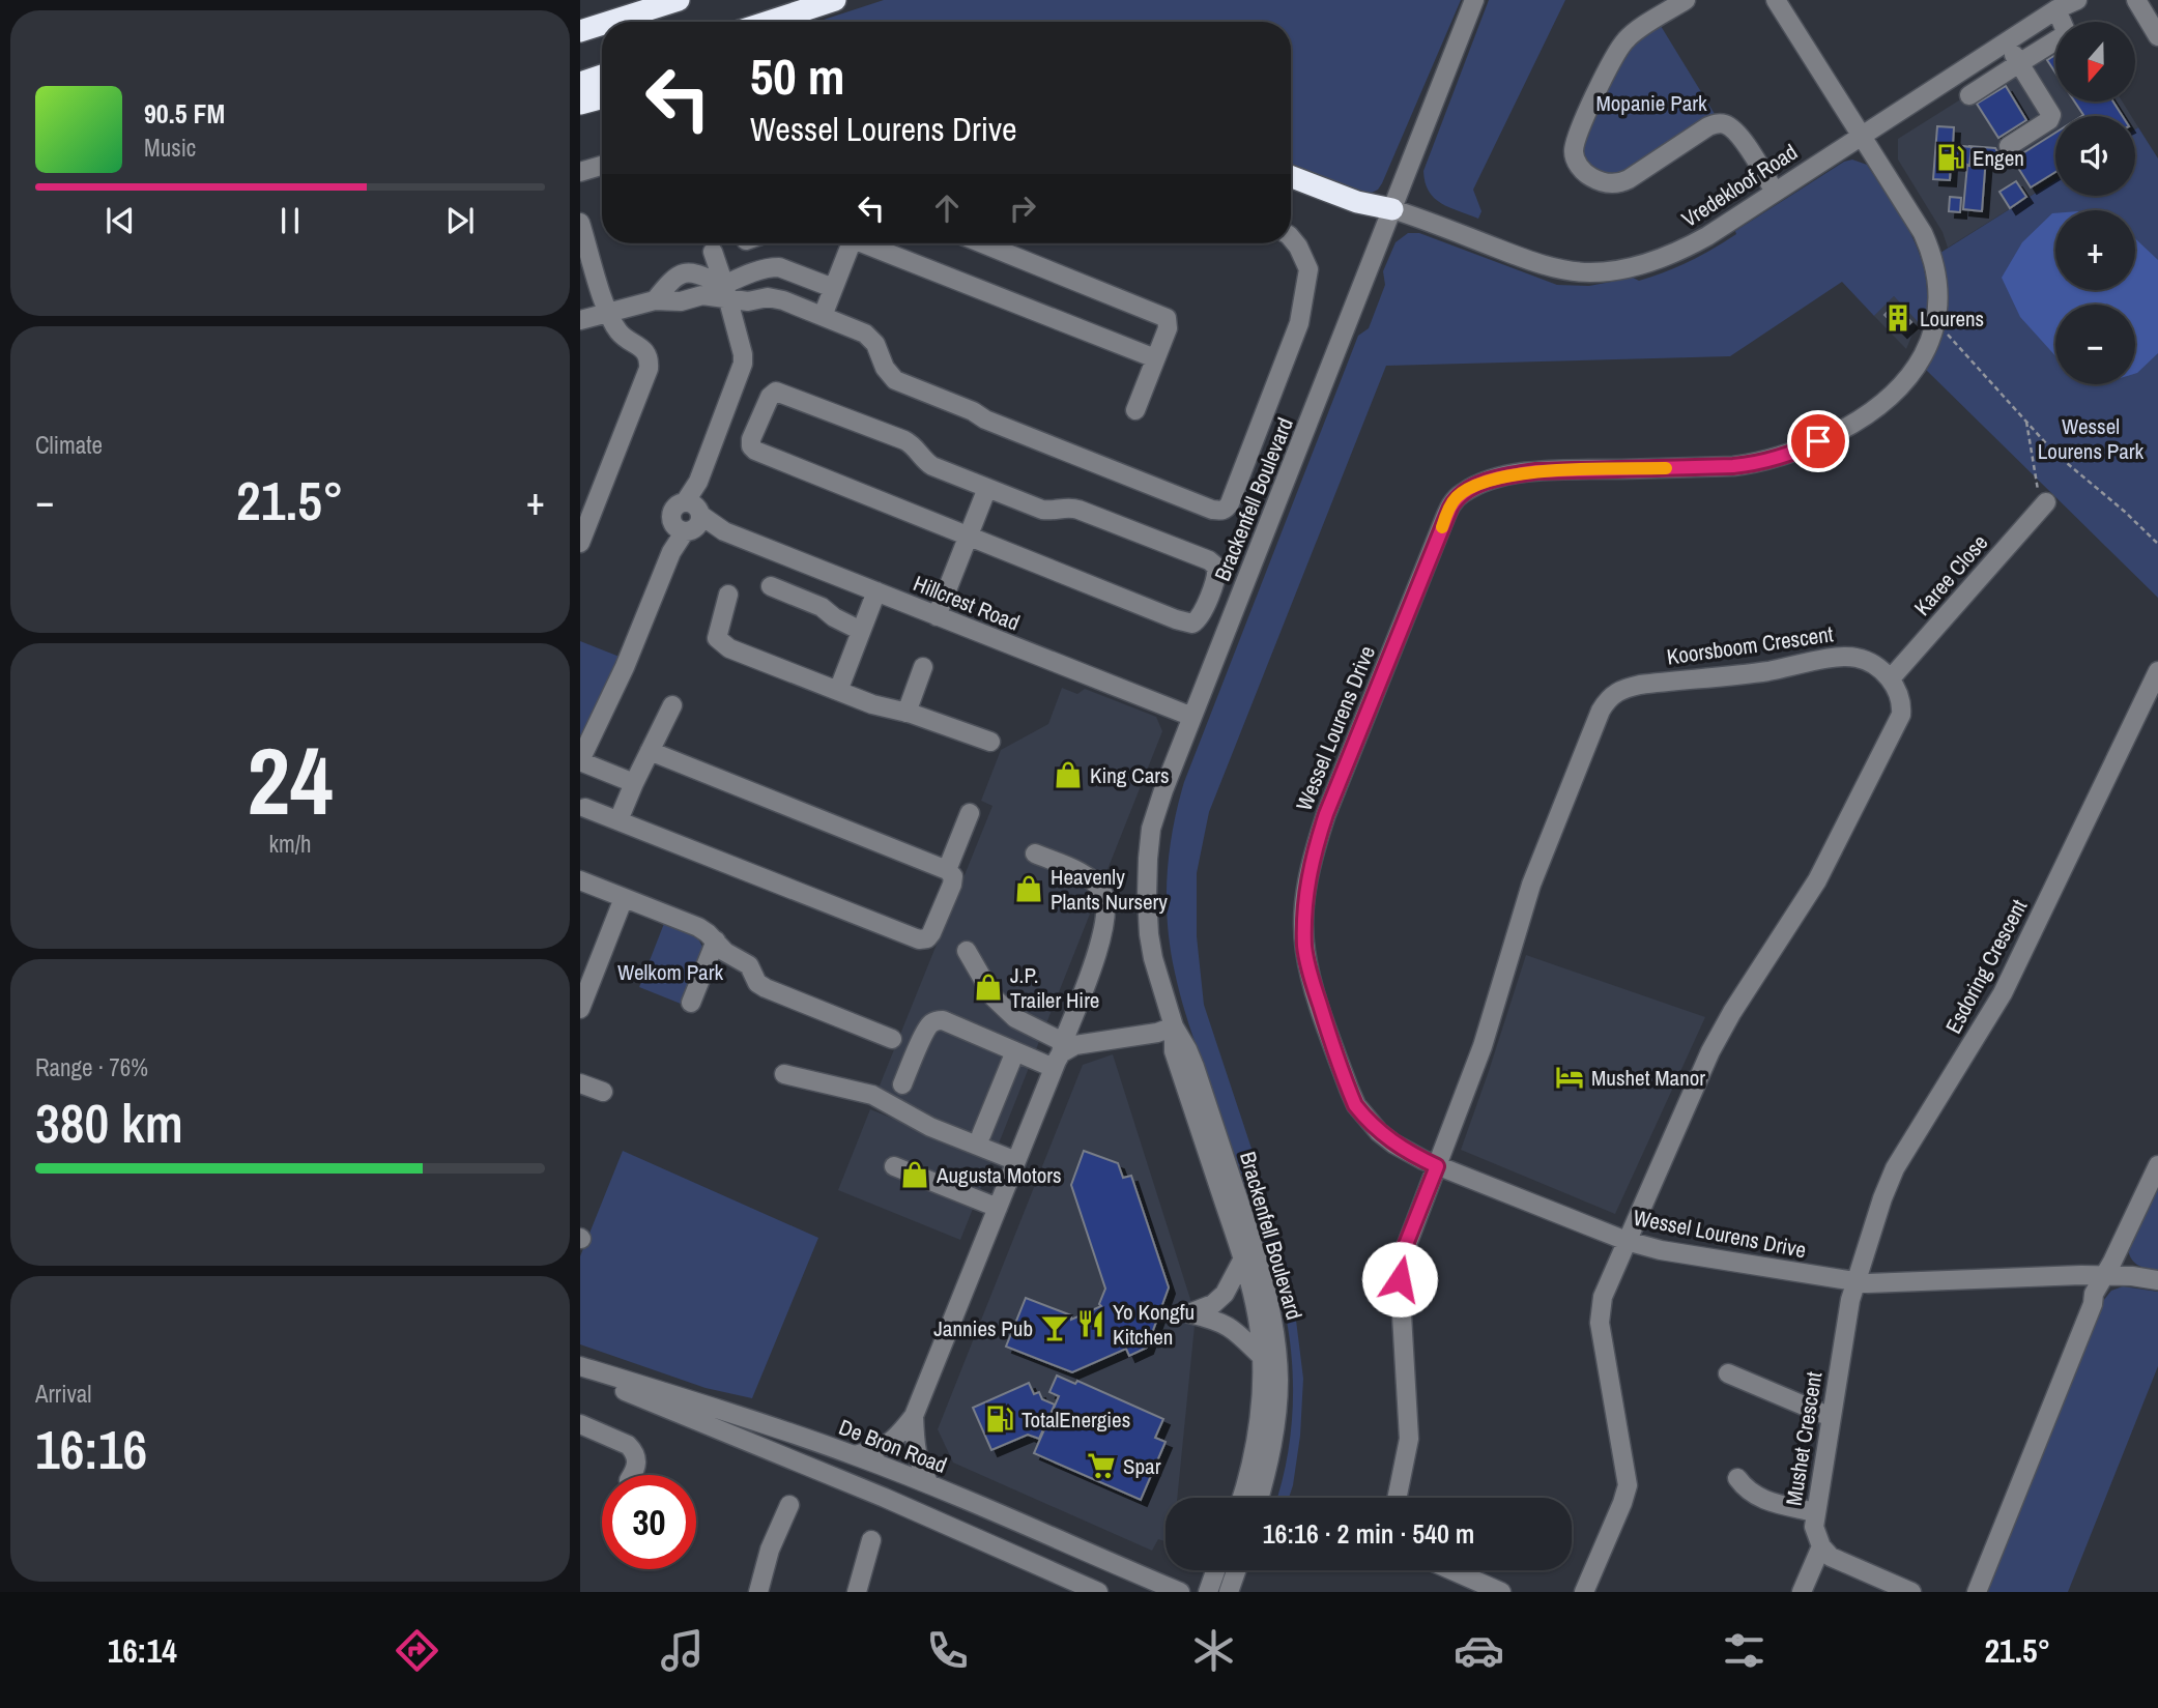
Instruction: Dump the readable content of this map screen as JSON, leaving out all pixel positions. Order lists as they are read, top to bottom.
{
  "streets": {
    "street": [
      "Vredekloof Road",
      "Brackenfell Boulevard",
      "Karee Close",
      "Hillcrest Road",
      "Koorsboom Crescent",
      "Wessel Lourens Drive",
      "Esdoring Crescent",
      "Mushet Crescent",
      "De Bron Road"
    ]
  },
  "crossings": [
    ["Vredekloof Road", "Brackenfell Boulevard"],
    ["Vredekloof Road", "Wessel Lourens Drive"],
    ["Brackenfell Boulevard", "Hillcrest Road"],
    ["Karee Close", "Koorsboom Crescent"],
    ["Koorsboom Crescent", "Wessel Lourens Drive"],
    ["Wessel Lourens Drive", "Esdoring Crescent"],
    ["Wessel Lourens Drive", "Mushet Crescent"],
    ["Esdoring Crescent", "Mushet Crescent"]
  ],
  "parks": ["Mopanie Park", "Wessel Lourens Park", "Welkom Park"],
  "places": {
    "fuel station": ["Engen", "TotalEnergies"],
    "building": ["Lourens"],
    "shop": [
      "King Cars",
      "Heavenly Plants Nursery",
      "J.P. Trailer Hire",
      "Augusta Motors"
    ],
    "hotel": ["Mushet Manor"],
    "restaurant": ["Yo Kongfu Kitchen"],
    "bar": ["Jannies Pub"],
    "supermarket": ["Spar"]
  },
  "north": "bottom",
  "page": {
    "map_buttons": ["+", "−"],
    "turn": ["50 m", "Wessel Lourens Drive"],
    "song": ["90.5 FM", "Music"],
    "tile": [
      "Climate",
      ["24", "km/h"],
      ["Range · 76%", "380 km"],
      ["Arrival", "16:16"]
    ],
    "heat": ["−", "21.5°", "+"],
    "limit": "30",
    "trip": "16:16 · 2 min · 540 m",
    "tabs": ["16:14", "21.5°"]
  }
}
